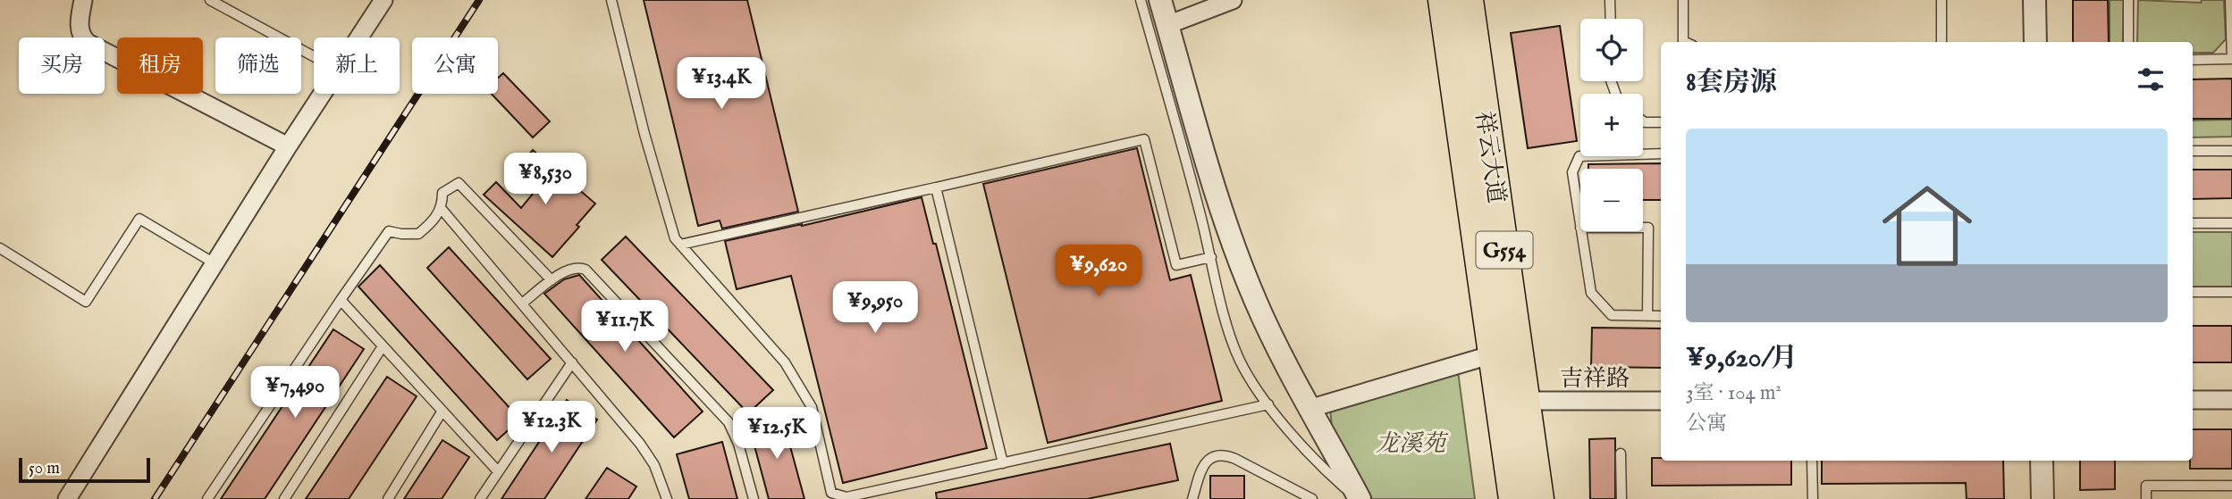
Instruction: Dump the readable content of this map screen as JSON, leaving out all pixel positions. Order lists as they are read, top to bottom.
{
  "streets": {
    "highway": ["祥云大道", "G554"],
    "street": ["吉祥路"]
  },
  "crossings": [
    ["祥云大道", "吉祥路"]
  ],
  "parks": ["龙溪苑"],
  "scale_bar": "50 m",
  "page": {
    "map_buttons": ["+", "−"],
    "chip": [
      "买房",
      "租房",
      "筛选",
      "新上",
      "公寓"
    ],
    "heading": "8套房源",
    "price": [
      "¥13.4K",
      "¥8,530",
      "¥9,620",
      "¥9,950",
      "¥11.7K",
      "¥7,490",
      "¥12.3K",
      "¥12.5K"
    ],
    "list": [
      {
        "name": "¥9,620/月",
        "note": "3室 · 104 m² · 公寓"
      }
    ],
    "scale": "50 m"
  }
}
